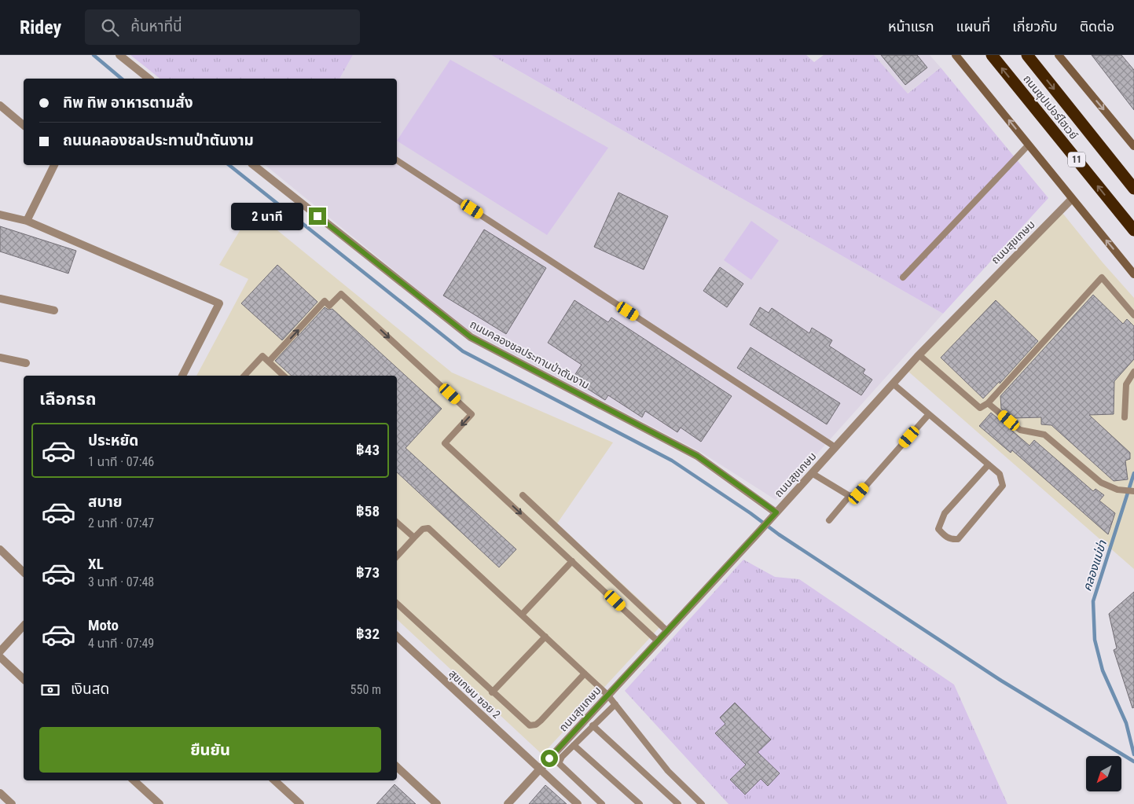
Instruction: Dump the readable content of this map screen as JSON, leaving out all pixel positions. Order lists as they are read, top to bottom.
{
  "streets": {
    "highway": ["ถนนซุปเปอร์ไฮเวย์", "11"],
    "street": ["ถนนสุขเกษม", "ถนนคลองชลประทานป่าตันงาม", "สุขเกษม ซอย 2"]
  },
  "crossings": [
    ["ถนนสุขเกษม", "ถนนคลองชลประทานป่าตันงาม"],
    ["ถนนสุขเกษม", "สุขเกษม ซอย 2"]
  ],
  "water": ["คลองแม่ข่า"],
  "north": "bottom left",
  "page": {
    "header": "Ridey",
    "search": "ค้นหาที่นี่",
    "nav": [
      "หน้าแรก",
      "แผนที่",
      "เกี่ยวกับ",
      "ติดต่อ"
    ],
    "banner": ["ทิพ ทิพ อาหารตามสั่ง", "ถนนคลองชลประทานป่าตันงาม"],
    "bubble": "2 นาที",
    "heading": "เลือกรถ",
    "list": [
      {
        "name": "ประหยัด",
        "note": "1 นาที · 07:46",
        "value": "฿43"
      },
      {
        "name": "สบาย",
        "note": "2 นาที · 07:47",
        "value": "฿58"
      },
      {
        "name": "XL",
        "note": "3 นาที · 07:48",
        "value": "฿73"
      },
      {
        "name": "Moto",
        "note": "4 นาที · 07:49",
        "value": "฿32"
      }
    ],
    "pay": ["เงินสด", "550 m"],
    "buttons": "ยืนยัน"
  }
}
